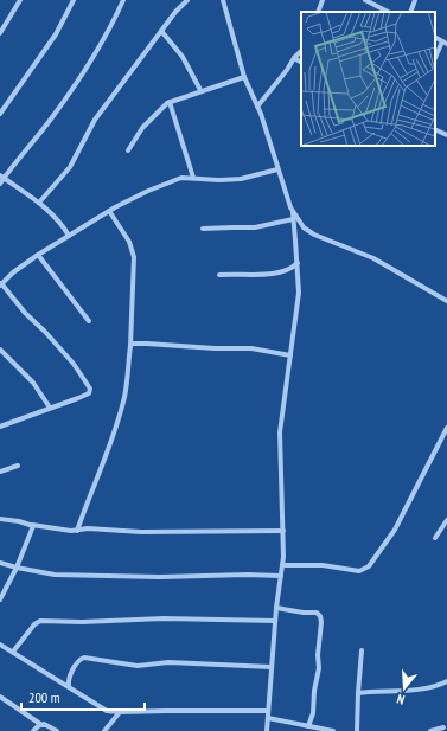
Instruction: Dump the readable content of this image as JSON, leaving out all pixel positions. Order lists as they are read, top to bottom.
{
  "scale_bar": "200 m",
  "north": "bottom"
}
